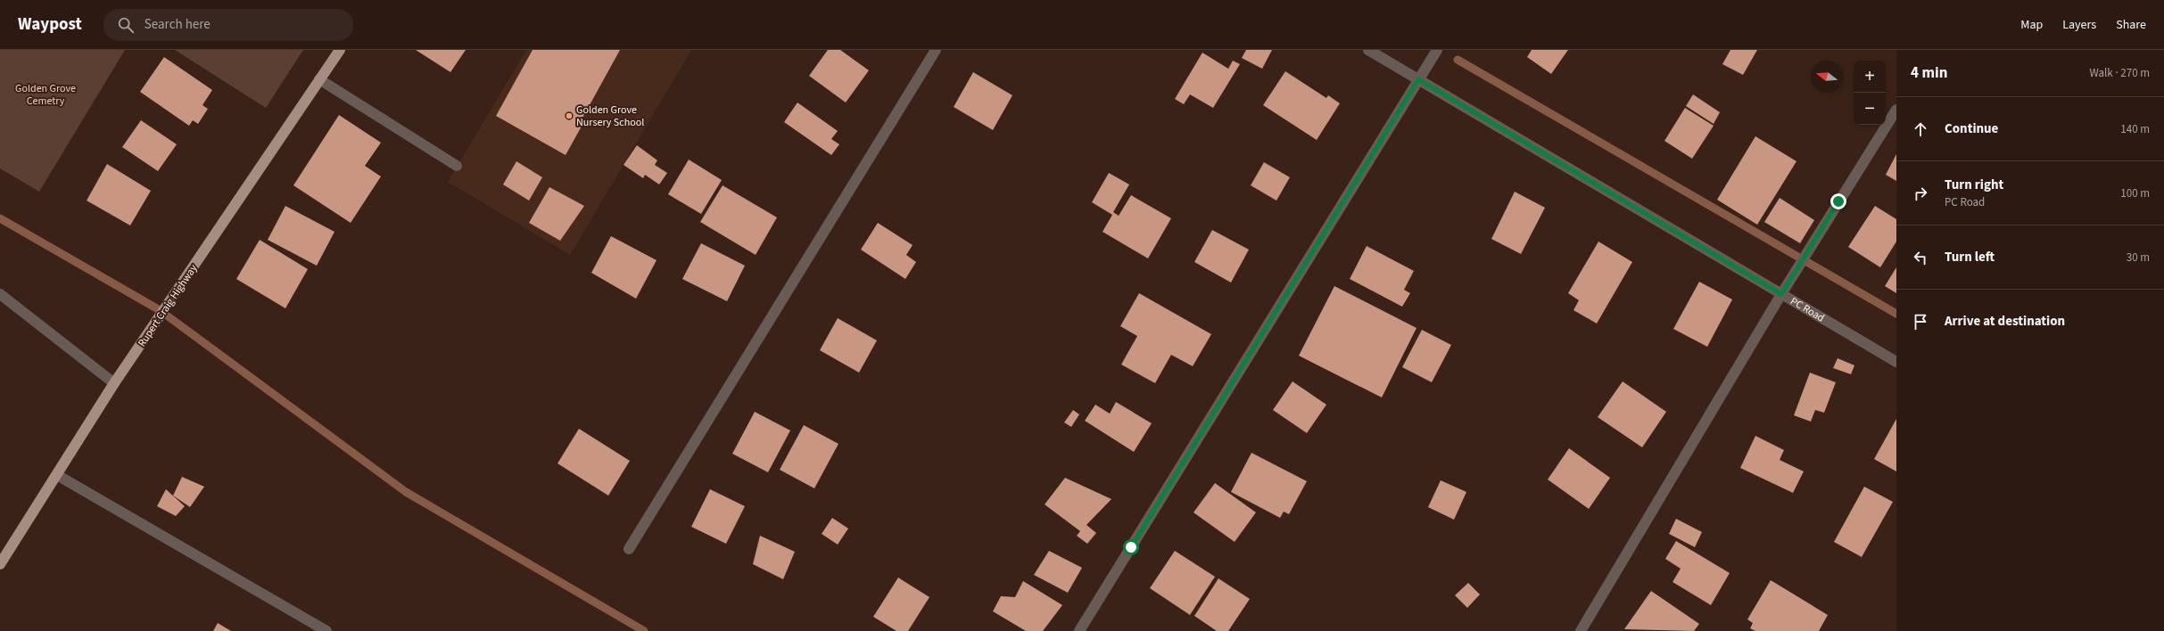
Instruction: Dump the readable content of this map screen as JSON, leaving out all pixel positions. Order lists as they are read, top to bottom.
{
  "streets": {
    "main road": ["Rupert Craig Highway"],
    "street": ["PC Road"]
  },
  "parks": ["Golden Grove Cemetry"],
  "places": ["Golden Grove Nursery School"],
  "north": "left",
  "page": {
    "header": "Waypost",
    "search": "Search here",
    "nav": ["Map", "Layers", "Share"],
    "heading": ["4 min", "Walk · 270 m"],
    "map_buttons": ["+", "−"],
    "list": [
      ["Continue", "140 m"],
      ["Turn right", "PC Road", "100 m"],
      ["Turn left", "30 m"],
      "Arrive at destination"
    ]
  }
}
